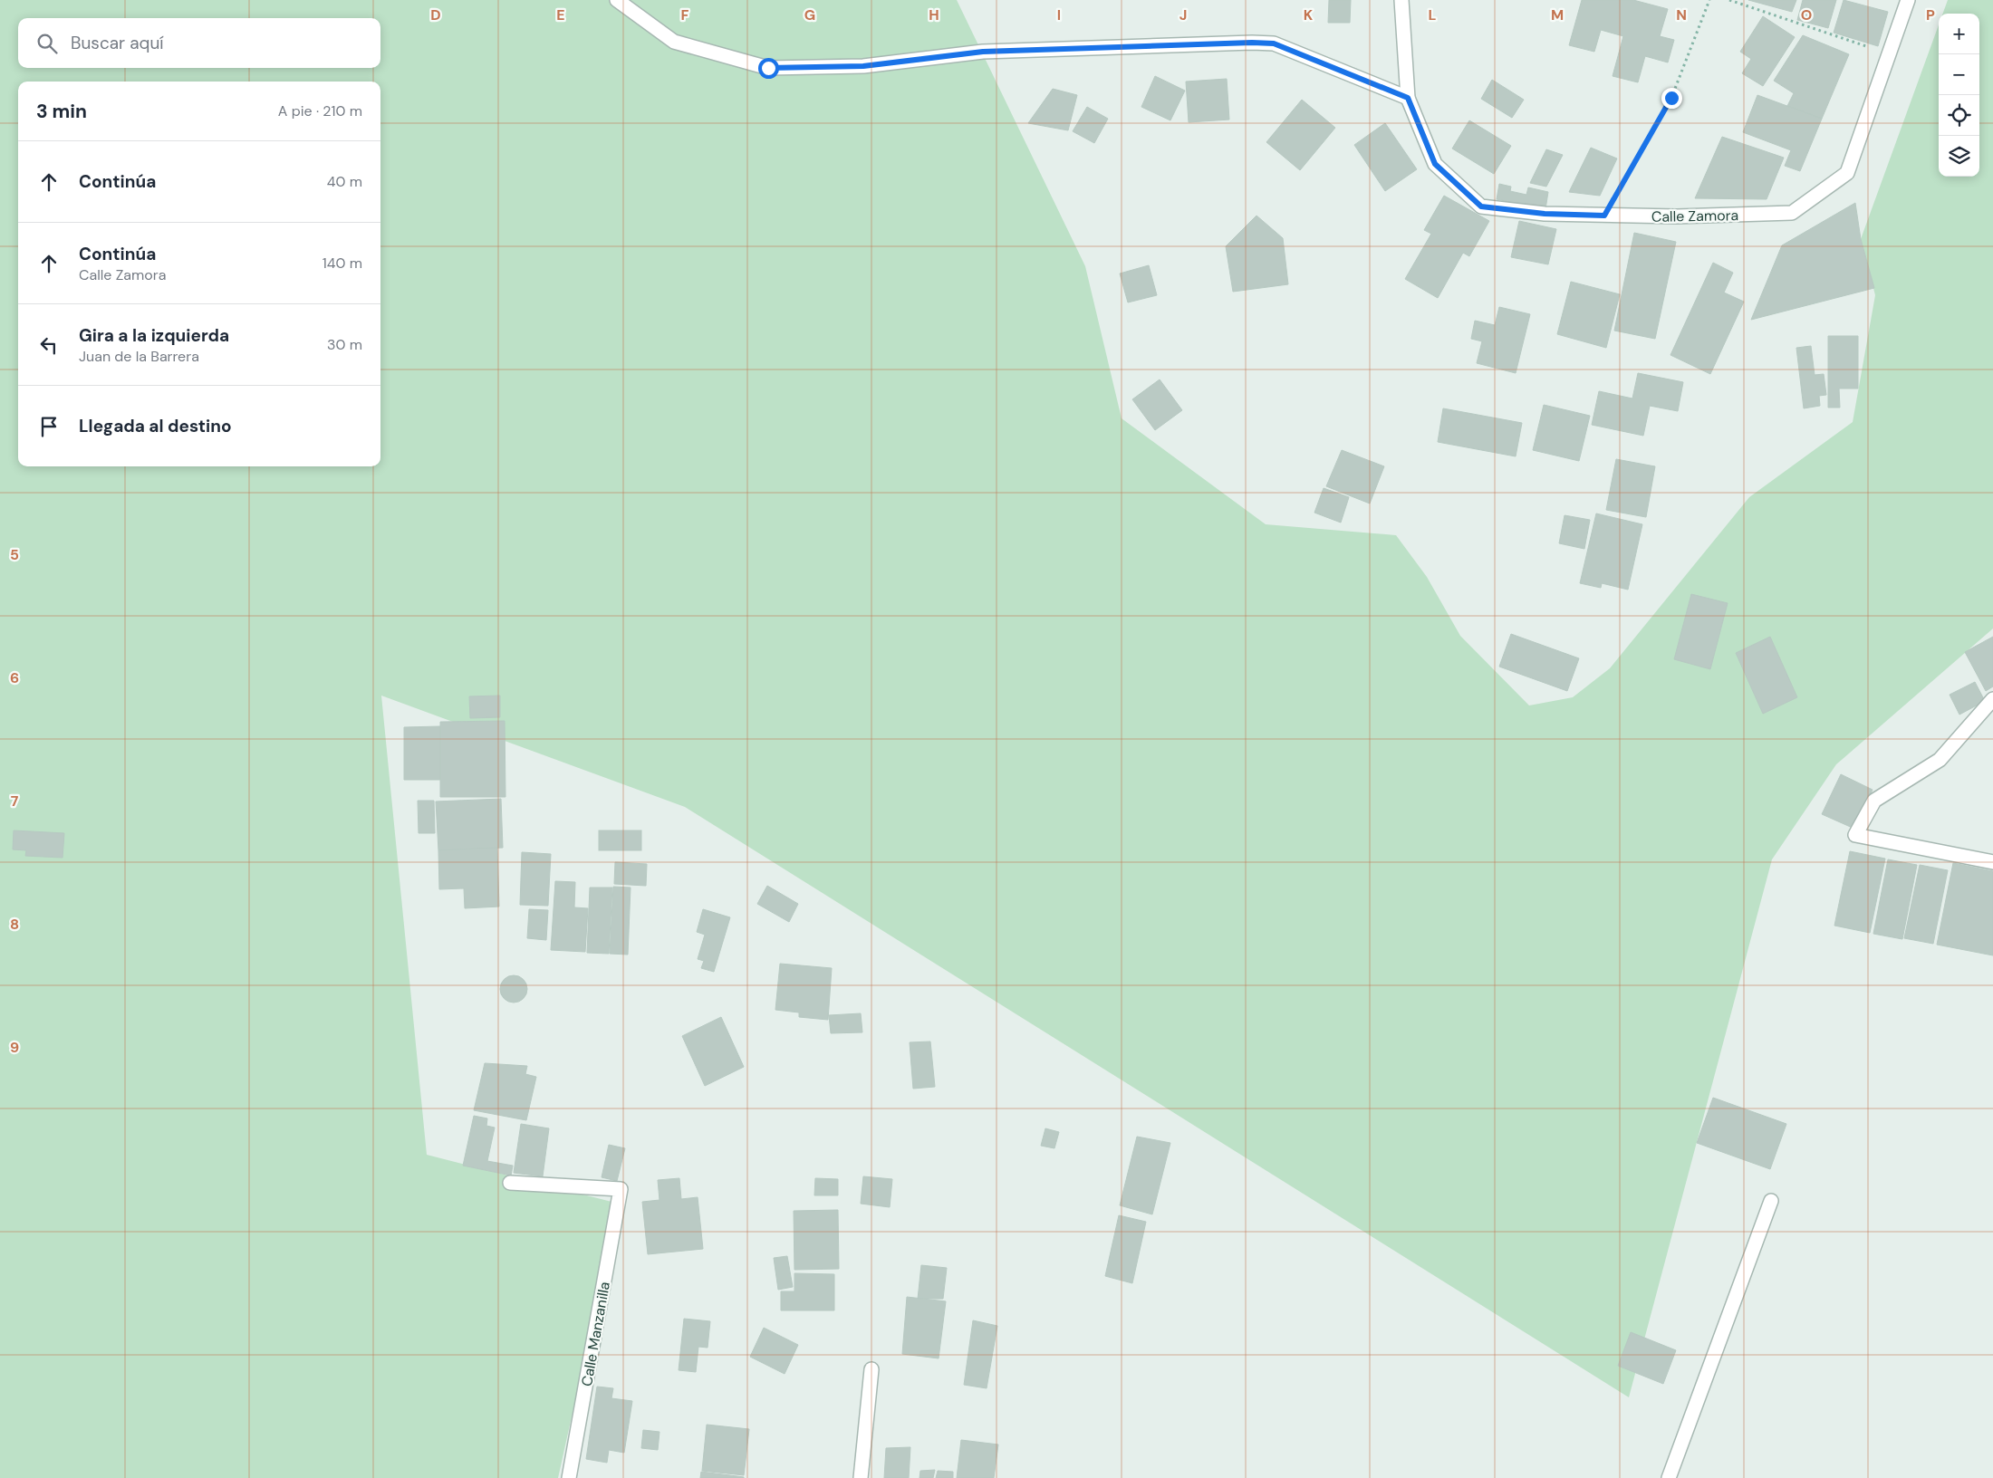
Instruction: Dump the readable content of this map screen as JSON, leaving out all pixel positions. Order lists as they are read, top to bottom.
{
  "streets": {
    "street": ["Calle Zamora", "Calle Manzanilla"]
  },
  "page": {
    "map_buttons": ["+", "−"],
    "search": "Buscar aquí",
    "heading": ["3 min", "A pie · 210 m"],
    "list": [
      ["Continúa", "40 m"],
      ["Continúa", "Calle Zamora", "140 m"],
      ["Gira a la izquierda", "Juan de la Barrera", "30 m"],
      "Llegada al destino"
    ]
  },
  "grid": {
    "columns": [
      "D",
      "E",
      "F",
      "G",
      "H",
      "I",
      "J",
      "K",
      "L",
      "M",
      "N",
      "O",
      "P"
    ],
    "rows": [
      "5",
      "6",
      "7",
      "8",
      "9"
    ]
  }
}
